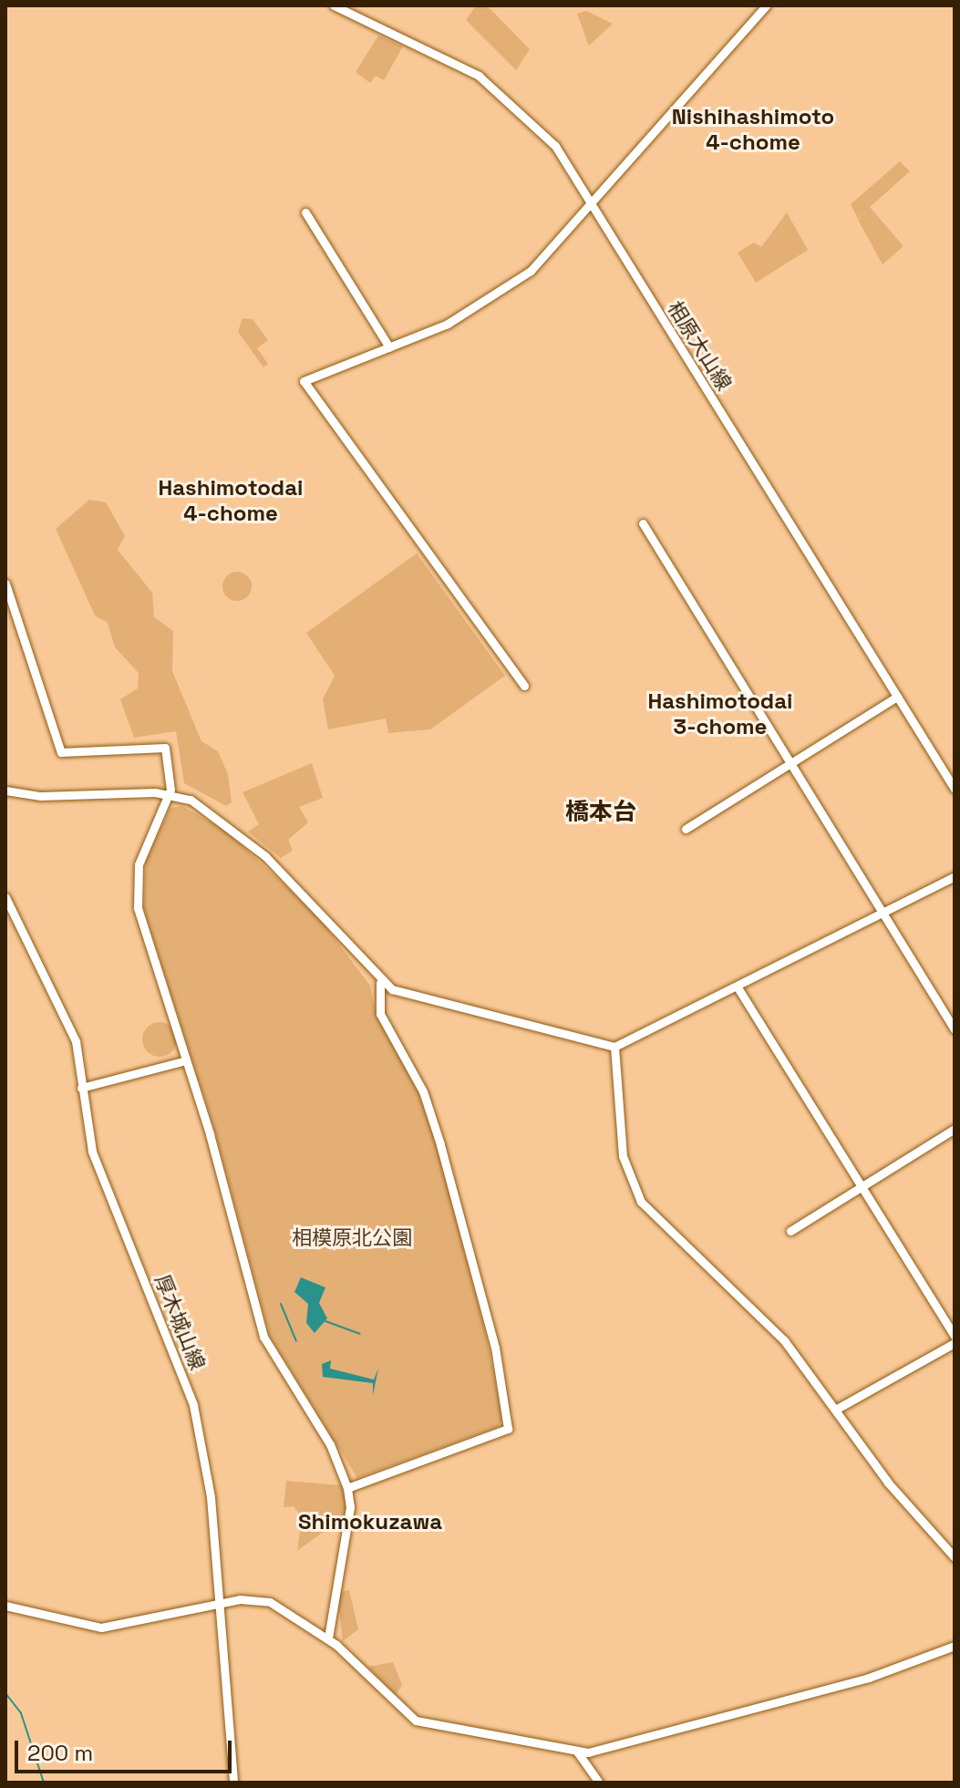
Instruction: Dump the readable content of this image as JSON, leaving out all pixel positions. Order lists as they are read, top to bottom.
{
  "streets": {
    "street": ["相原大山線", "厚木城山線"]
  },
  "districts": [
    "Nishihashimoto 4-chome",
    "Hashimotodai 4-chome",
    "Hashimotodai 3-chome",
    "橋本台",
    "Shimokuzawa"
  ],
  "parks": ["相模原北公園"],
  "scale_bar": "200 m"
}
